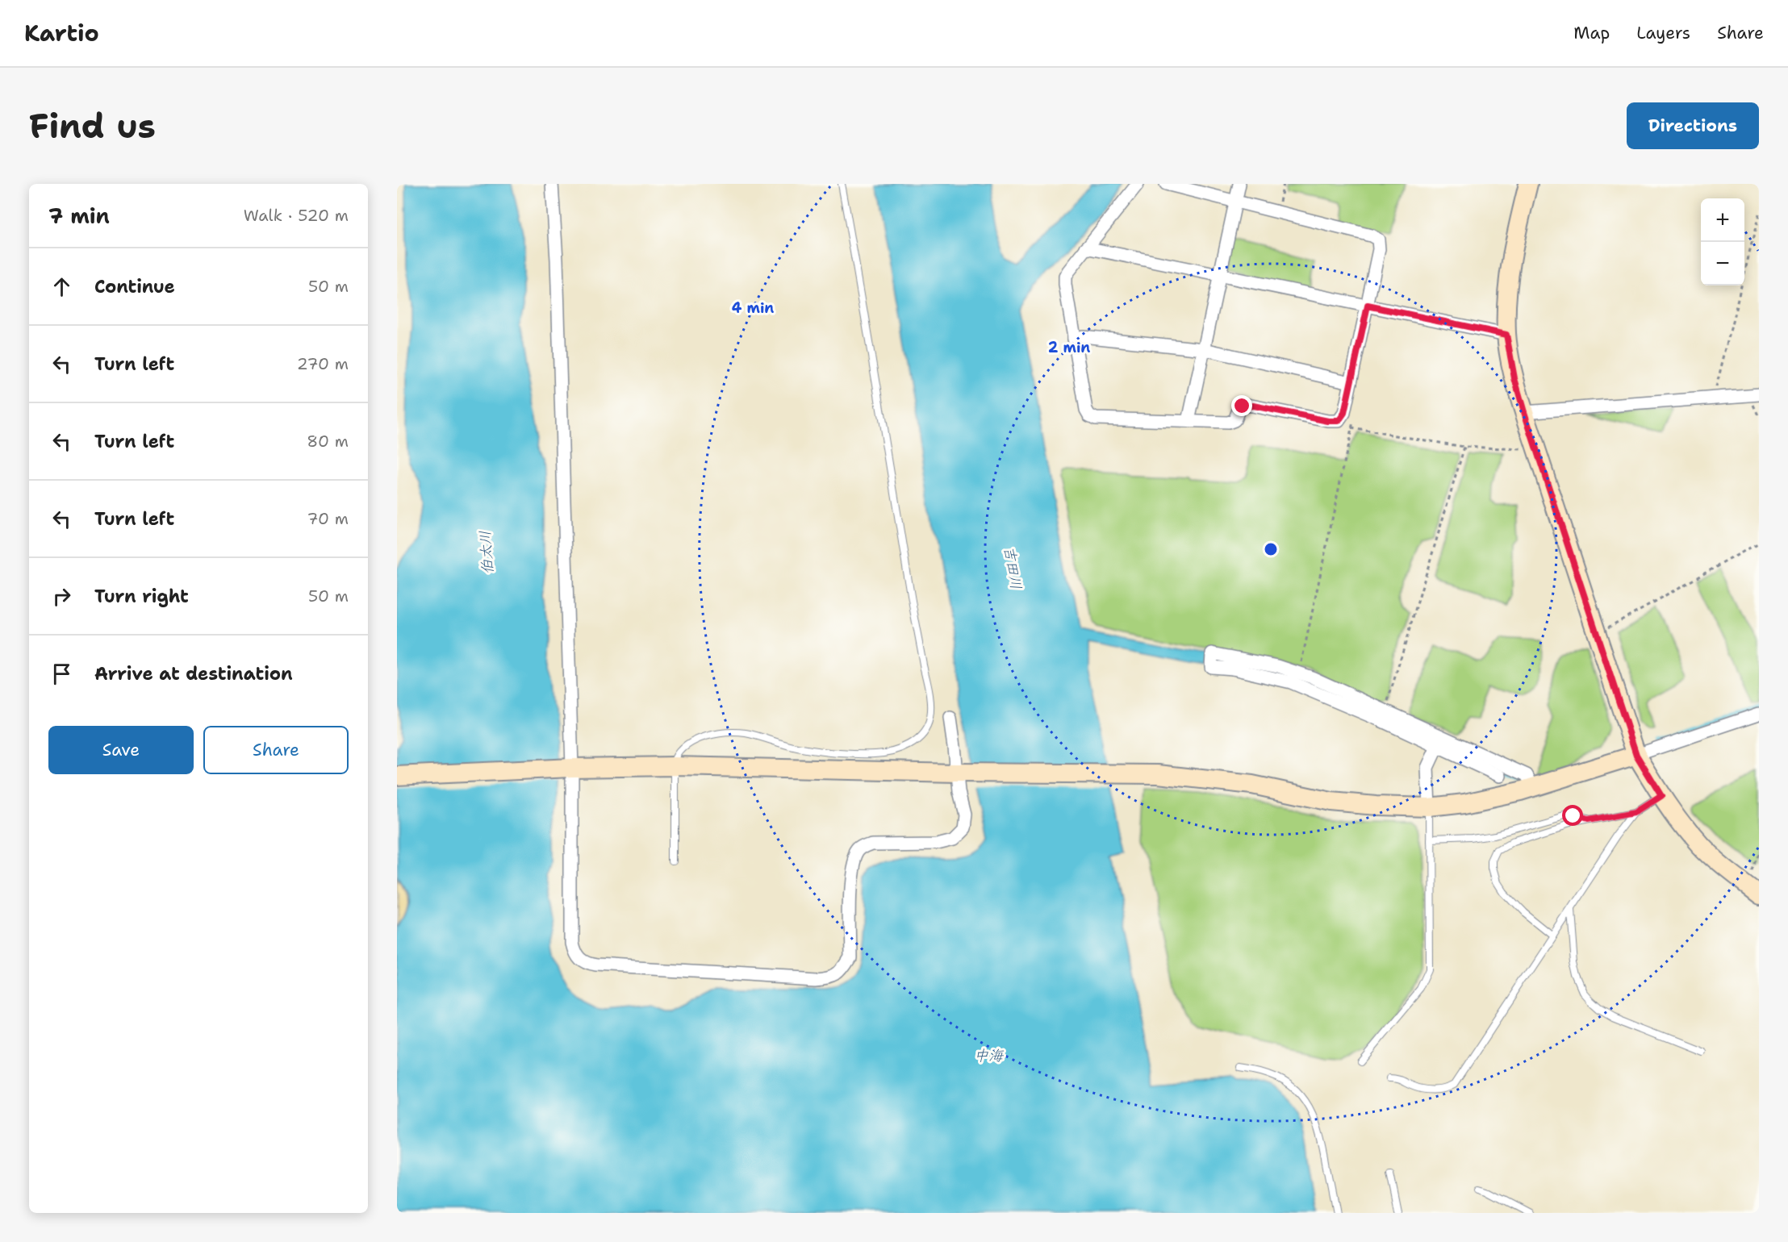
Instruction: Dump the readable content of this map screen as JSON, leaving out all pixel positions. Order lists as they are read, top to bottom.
{
  "water": ["伯太川", "吉田川", "中海"],
  "page": {
    "header": "Kartio",
    "nav": ["Map", "Layers", "Share"],
    "buttons": [
      "Directions",
      ["Save", "Share"]
    ],
    "title": "Find us",
    "heading": ["7 min", "Walk · 520 m"],
    "map_buttons": ["+", "−"],
    "list": [
      ["Continue", "50 m"],
      ["Turn left", "270 m"],
      ["Turn left", "80 m"],
      ["Turn left", "70 m"],
      ["Turn right", "50 m"],
      "Arrive at destination"
    ]
  },
  "rings": ["4 min", "2 min"]
}
